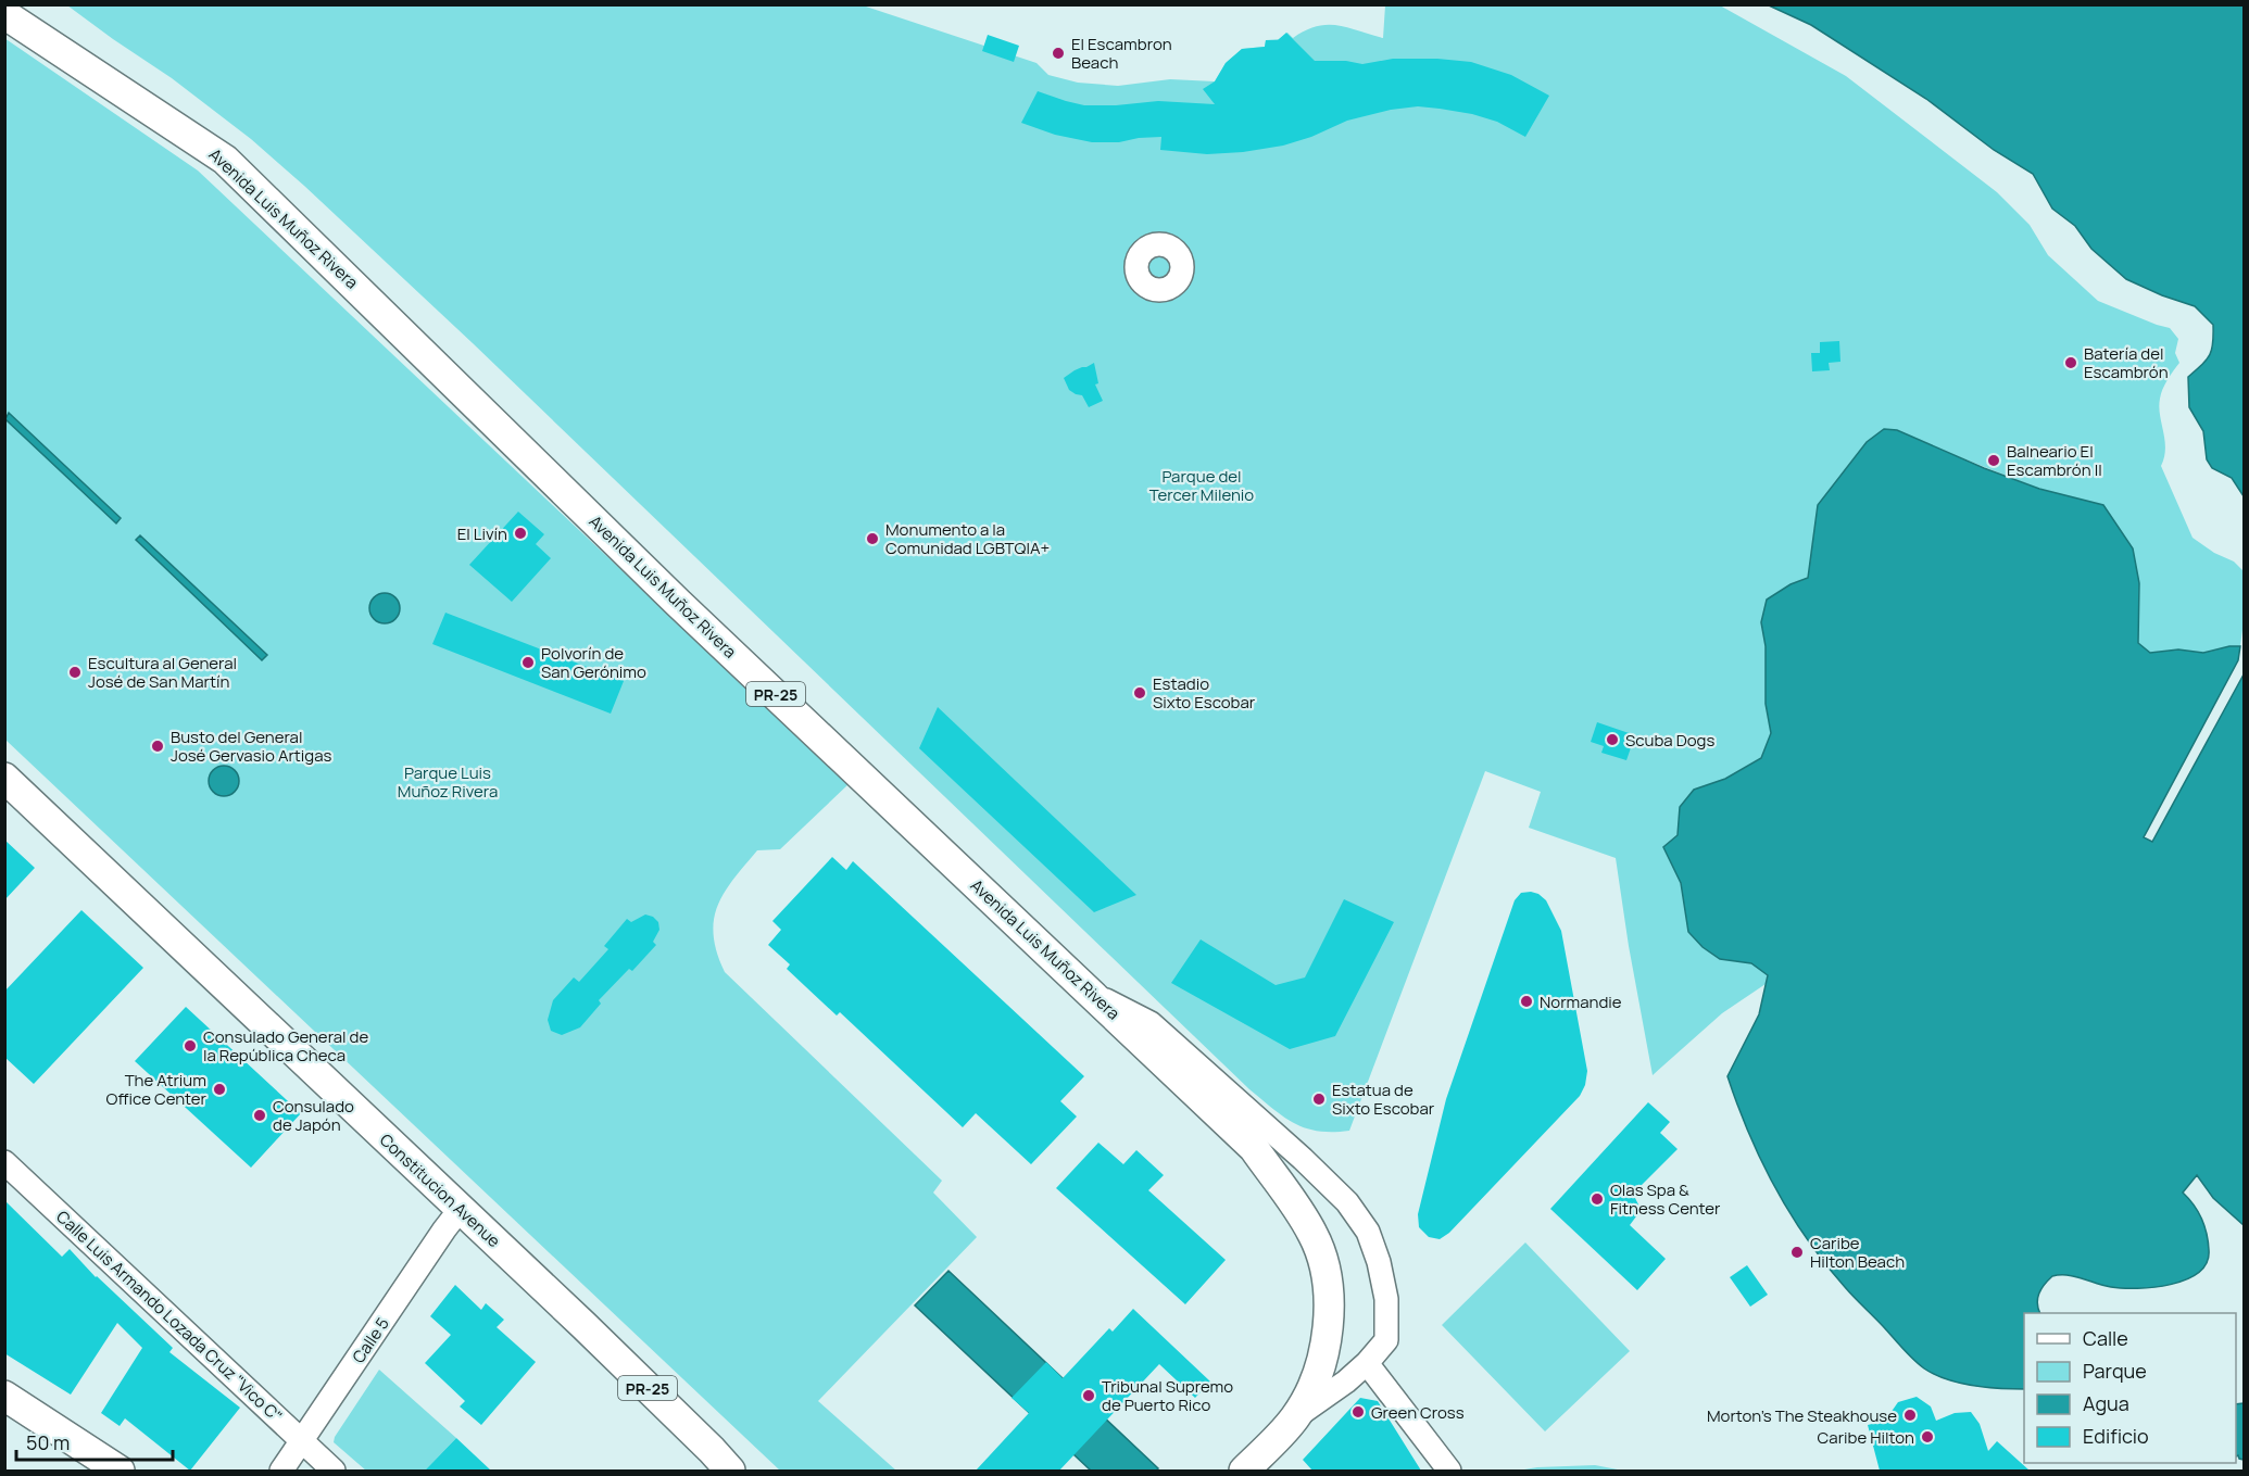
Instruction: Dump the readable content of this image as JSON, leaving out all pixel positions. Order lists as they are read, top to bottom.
{
  "streets": {
    "main road": ["Avenida Luis Muñoz Rivera", "PR-25", "Constitucion Avenue"],
    "street": ["Calle Luis Armando Lozada Cruz \"Vico C\"", "Calle 5"]
  },
  "crossings": [
    ["Constitucion Avenue", "Calle 5"],
    ["Calle Luis Armando Lozada Cruz \"Vico C\"", "Calle 5"]
  ],
  "parks": ["Parque del Tercer Milenio", "Parque Luis Muñoz Rivera"],
  "places": [
    "El Escambron Beach",
    "Batería del Escambrón",
    "Balneario El Escambrón II",
    "El Livín",
    "Monumento a la Comunidad LGBTQIA+",
    "Polvorín de San Gerónimo",
    "Escultura al General José de San Martín",
    "Estadio Sixto Escobar",
    "Scuba Dogs",
    "Busto del General José Gervasio Artigas",
    "Normandie",
    "Consulado General de la República Checa",
    "The Atrium Office Center",
    "Estatua de Sixto Escobar",
    "Consulado de Japón",
    "Olas Spa & Fitness Center",
    "Caribe Hilton Beach",
    "Tribunal Supremo de Puerto Rico",
    "Green Cross",
    "Morton's The Steakhouse",
    "Caribe Hilton"
  ],
  "legend": [
    "Calle",
    "Parque",
    "Agua",
    "Edificio"
  ],
  "scale_bar": "50 m"
}
